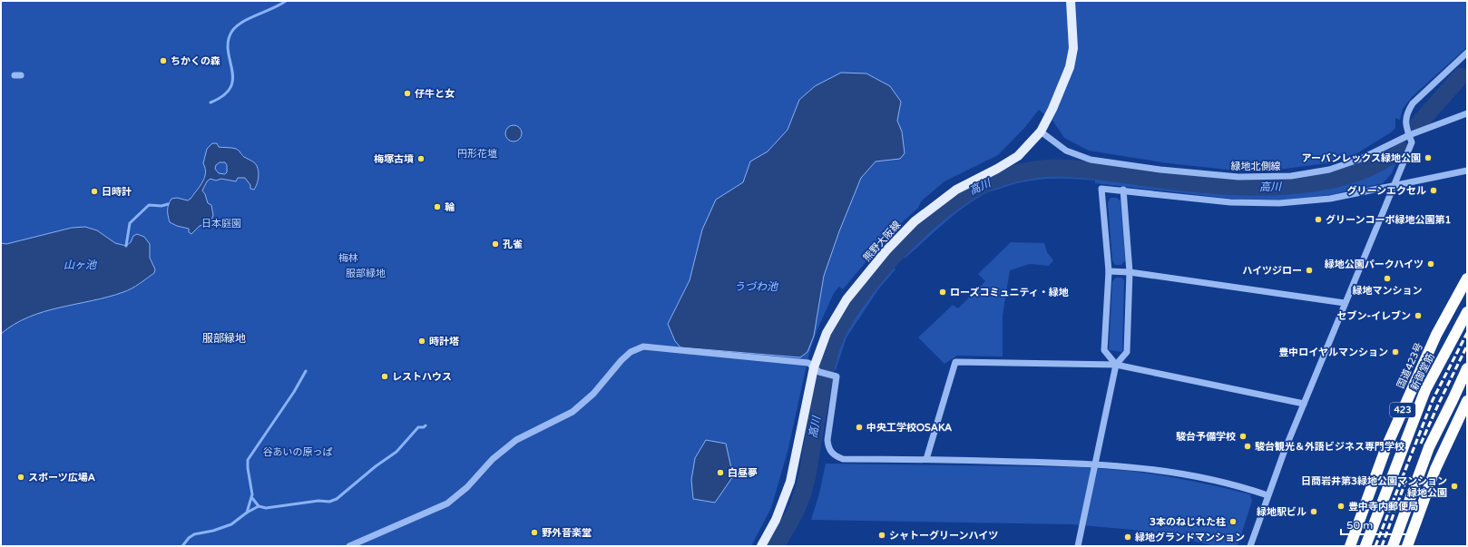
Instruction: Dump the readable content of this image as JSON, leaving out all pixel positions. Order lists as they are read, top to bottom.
{
  "streets": {
    "highway": ["国道423号", "新御堂筋", "423"],
    "main road": ["熊野大阪線"],
    "street": ["緑地北側線"]
  },
  "crossings": [
    ["緑地北側線", "熊野大阪線"]
  ],
  "districts": ["服部緑地"],
  "water": ["高川", "山ヶ池", "うづわ池"],
  "parks": [
    "円形花壇",
    "日本庭園",
    "梅林",
    "服部緑地",
    "谷あいの原っぱ"
  ],
  "places": [
    "ちかくの森",
    "仔牛と女",
    "アーバンレックス緑地公園",
    "梅塚古墳",
    "グリーンエクセル",
    "日時計",
    "輪",
    "グリーンコーポ緑地公園第1",
    "孔雀",
    "緑地公園パークハイツ",
    "ハイツジロー",
    "緑地マンション",
    "ローズコミュニティ・緑地",
    "セブン-イレブン",
    "時計塔",
    "豊中ロイヤルマンション",
    "レストハウス",
    "中央工学校OSAKA",
    "駿台予備学校",
    "駿台観光＆外語ビジネス専門学校",
    "白昼夢",
    "スポーツ広場A",
    "日商岩井第3緑地公園マンション 緑地公園",
    "豊中寺内郵便局",
    "緑地駅ビル",
    "3本のねじれた柱",
    "野外音楽堂",
    "シャトーグリーンハイツ",
    "緑地グランドマンション"
  ],
  "scale_bar": "50 m"
}
